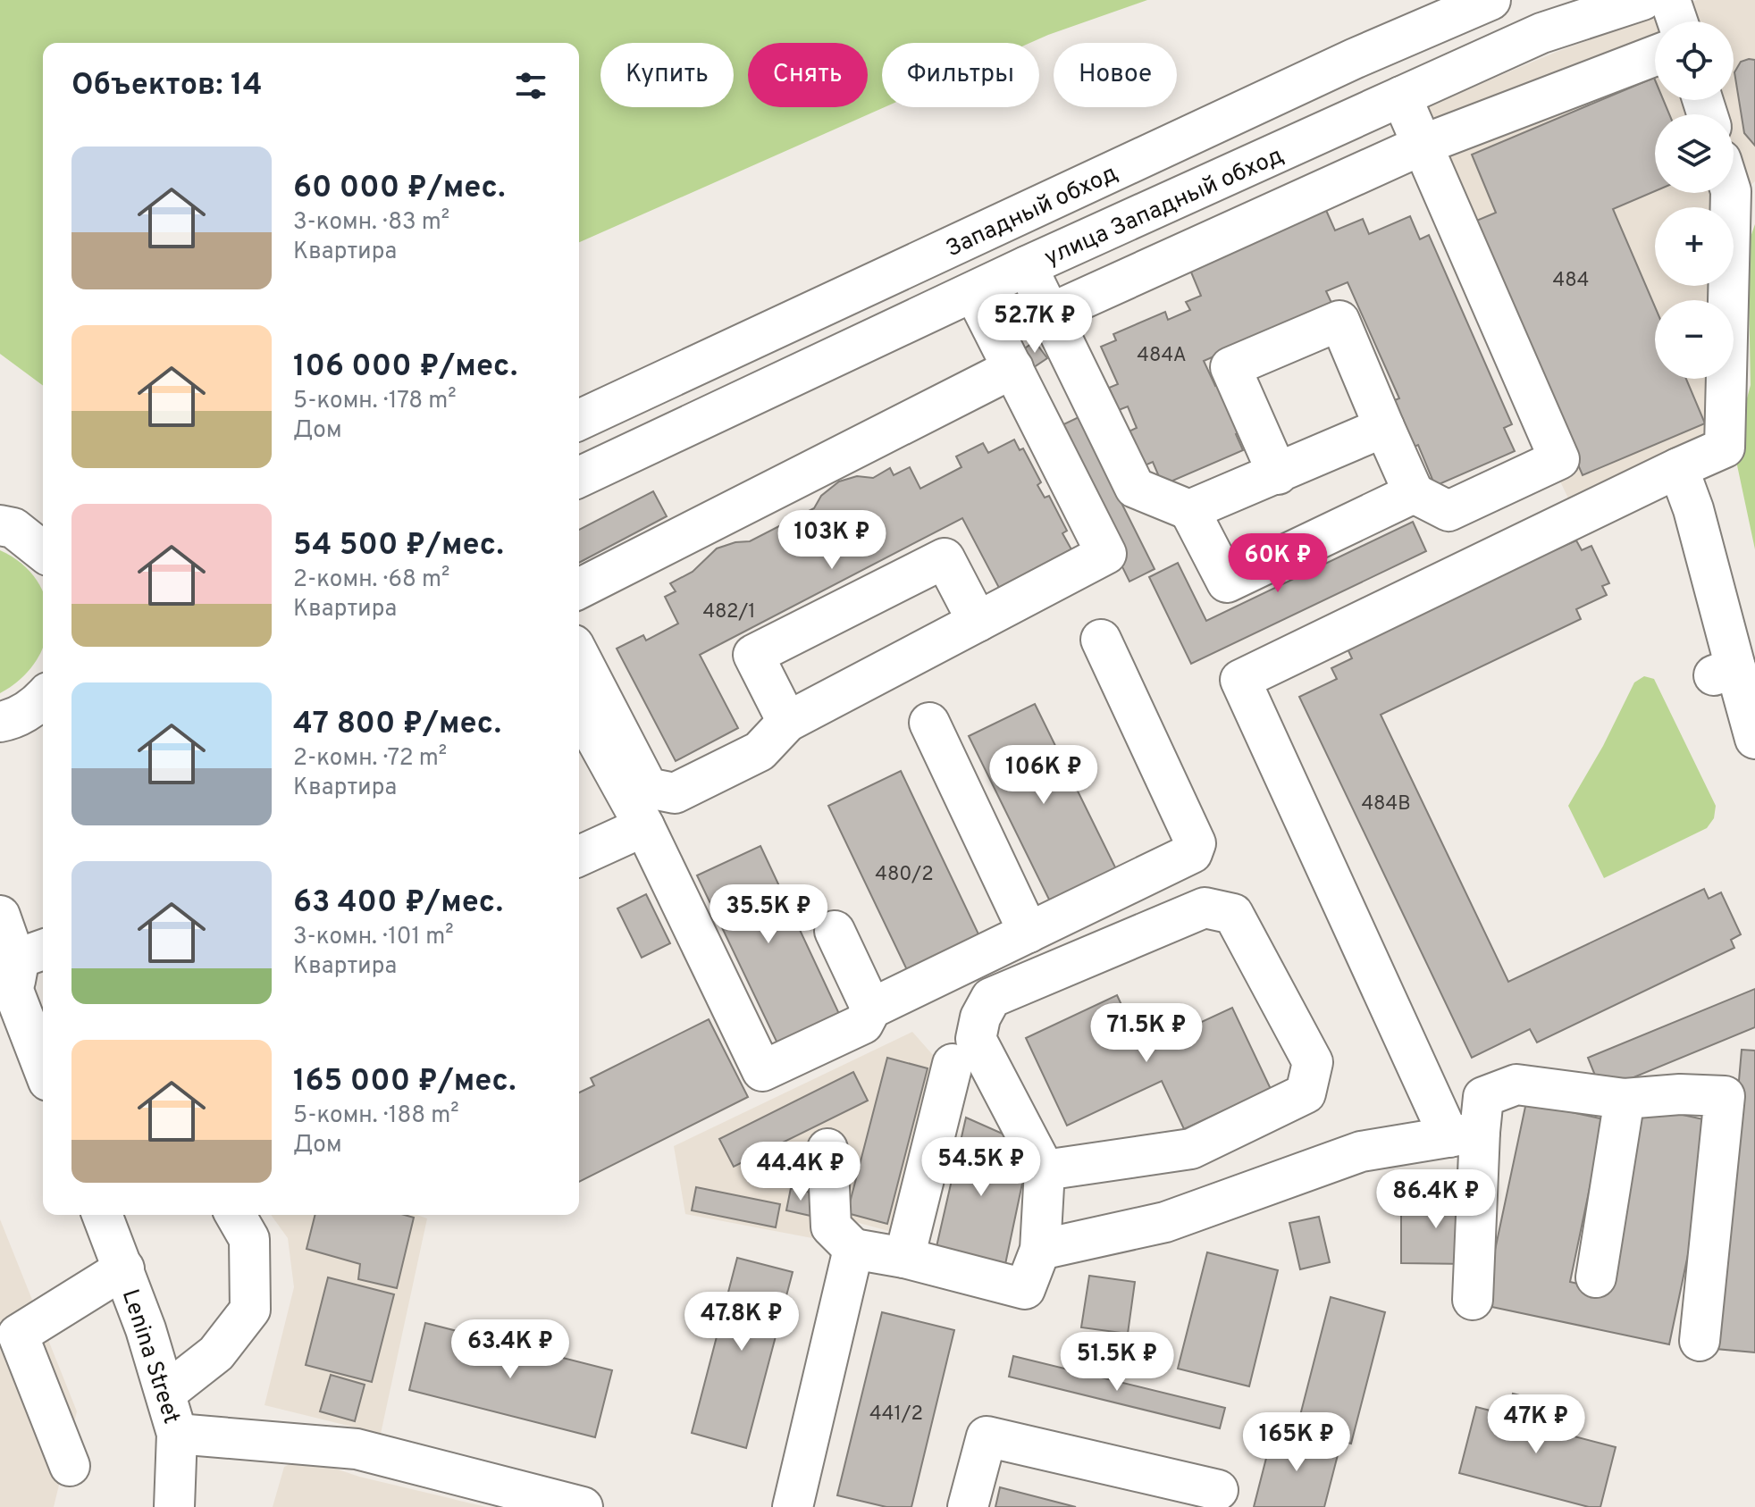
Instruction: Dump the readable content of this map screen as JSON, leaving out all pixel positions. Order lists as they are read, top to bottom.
{
  "streets": {
    "main road": ["улица Западный обход", "Западный обход", "Lenina Street"]
  },
  "house_numbers": [
    "484",
    "484А",
    "482/1",
    "484В",
    "480/2",
    "441/2"
  ],
  "page": {
    "map_buttons": ["+", "−"],
    "chip": [
      "Купить",
      "Снять",
      "Фильтры",
      "Новое"
    ],
    "heading": "Объектов: 14",
    "list": [
      {
        "name": "60 000 ₽/мес.",
        "note": "3-комн. · 83 m² · Квартира"
      },
      {
        "name": "106 000 ₽/мес.",
        "note": "5-комн. · 178 m² · Дом"
      },
      {
        "name": "54 500 ₽/мес.",
        "note": "2-комн. · 68 m² · Квартира"
      },
      {
        "name": "47 800 ₽/мес.",
        "note": "2-комн. · 72 m² · Квартира"
      },
      {
        "name": "63 400 ₽/мес.",
        "note": "3-комн. · 101 m² · Квартира"
      },
      {
        "name": "165 000 ₽/мес.",
        "note": "5-комн. · 188 m² · Дом"
      }
    ],
    "price": [
      "52.7K ₽",
      "103K ₽",
      "60K ₽",
      "106K ₽",
      "35.5K ₽",
      "71.5K ₽",
      "54.5K ₽",
      "44.4K ₽",
      "86.4K ₽",
      "47.8K ₽",
      "63.4K ₽",
      "51.5K ₽",
      "47K ₽",
      "165K ₽"
    ]
  }
}
